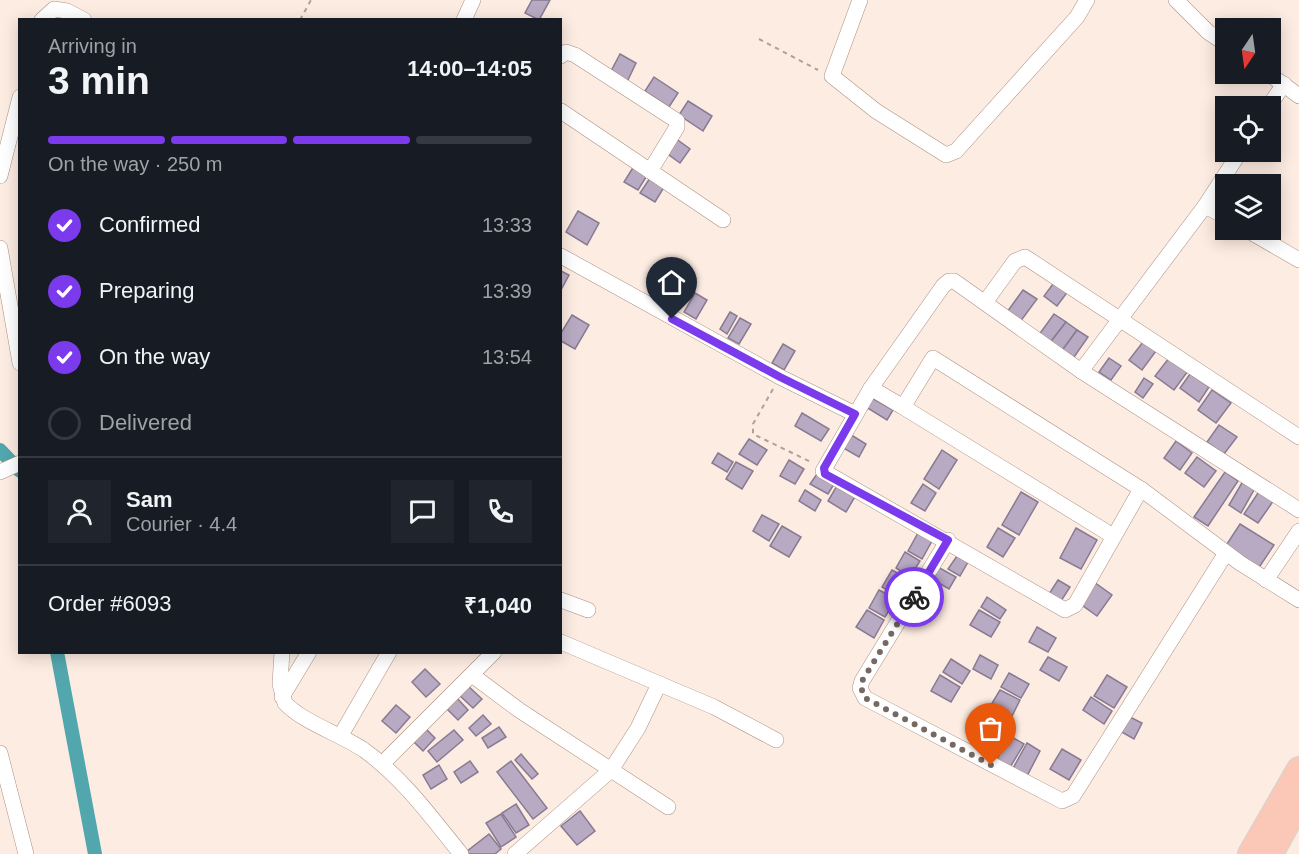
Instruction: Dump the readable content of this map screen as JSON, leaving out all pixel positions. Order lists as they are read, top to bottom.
{
  "north": "bottom",
  "page": {
    "heading": ["3 min", "Arriving in", "14:00–14:05"],
    "panel": [
      "Sam",
      "Courier · 4.4",
      "Order #6093",
      "₹1,040"
    ],
    "bar": "On the way · 250 m",
    "list": [
      ["Confirmed", "13:33"],
      ["Preparing", "13:39"],
      ["On the way", "13:54"],
      "Delivered"
    ]
  }
}
